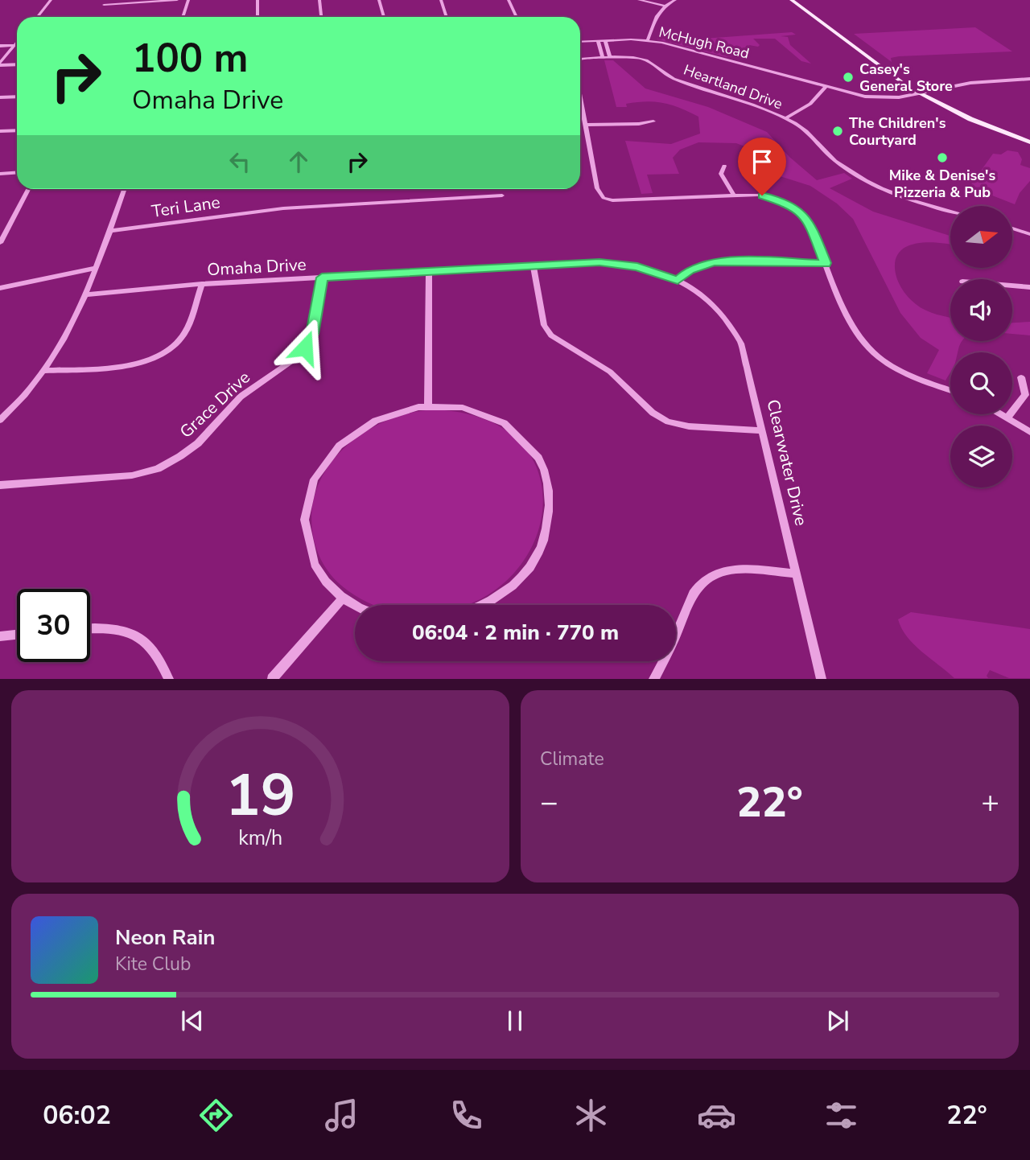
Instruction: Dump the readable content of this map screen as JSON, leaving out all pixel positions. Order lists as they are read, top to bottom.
{
  "streets": {
    "street": [
      "McHugh Road",
      "Heartland Drive",
      "Teri Lane",
      "Omaha Drive",
      "Grace Drive",
      "Clearwater Drive"
    ]
  },
  "crossings": [
    ["Omaha Drive", "Grace Drive"],
    ["Omaha Drive", "Clearwater Drive"]
  ],
  "places": ["Casey's General Store", "The Children's Courtyard", "Mike & Denise's Pizzeria & Pub"],
  "north": "right",
  "page": {
    "turn": ["100 m", "Omaha Drive"],
    "limit": "30",
    "trip": "06:04 · 2 min · 770 m",
    "tile": "Climate",
    "heat": ["−", "22°", "+"],
    "song": ["Neon Rain", "Kite Club"],
    "tabs": ["06:02", "22°"],
    "gauge": ["19", "km/h"]
  }
}
